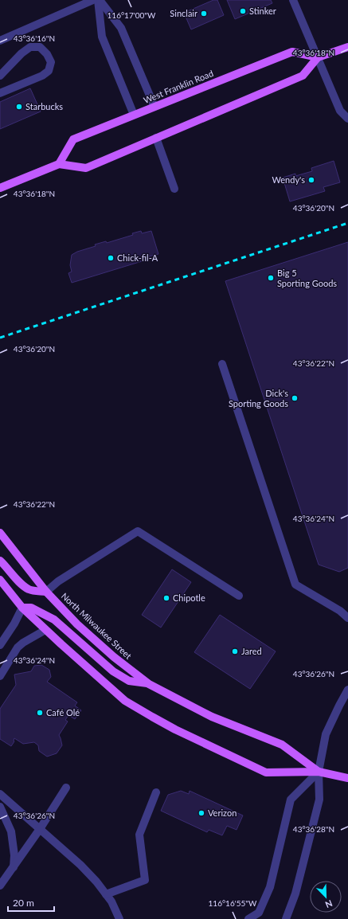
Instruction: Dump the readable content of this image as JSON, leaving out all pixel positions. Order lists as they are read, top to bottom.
{
  "streets": {
    "main road": ["West Franklin Road", "North Milwaukee Street"]
  },
  "places": [
    "Stinker",
    "Sinclair",
    "Starbucks",
    "Wendy's",
    "Chick-fil-A",
    "Big 5 Sporting Goods",
    "Dick's Sporting Goods",
    "Chipotle",
    "Jared",
    "Café Olé",
    "Verizon"
  ],
  "scale_bar": "20 m",
  "north": "bottom right",
  "coordinates": [
    "116°17'00\"W",
    "43°36'16\"N",
    "43°36'18\"N",
    "43°36'20\"N",
    "43°36'22\"N",
    "43°36'24\"N",
    "43°36'26\"N",
    "43°36'28\"N",
    "116°16'55\"W"
  ]
}
